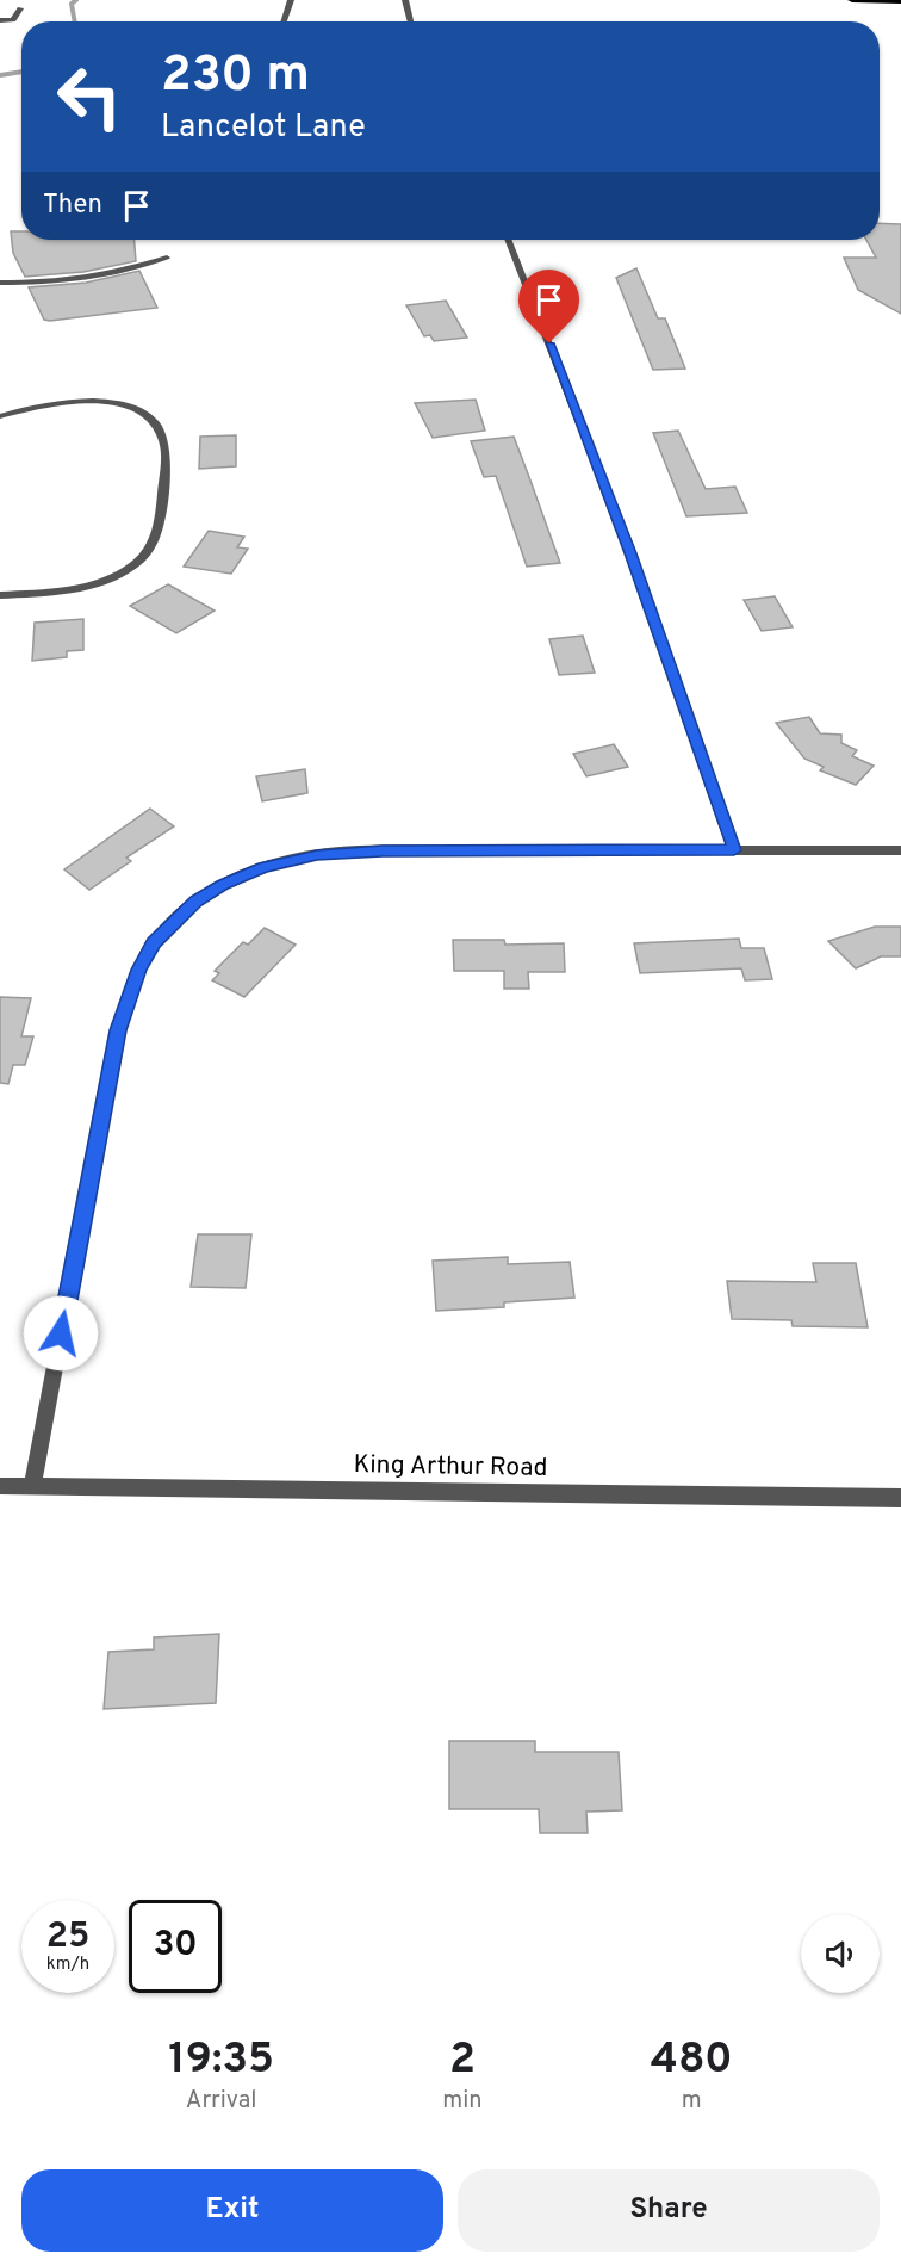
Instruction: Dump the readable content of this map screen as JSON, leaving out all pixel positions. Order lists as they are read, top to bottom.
{
  "streets": {
    "street": ["King Arthur Road"]
  },
  "page": {
    "turn": ["230 m", "Lancelot Lane"],
    "then": "Then",
    "speed": "25 km/h",
    "limit": "30",
    "eta": [
      "19:35",
      "Arrival",
      "2",
      "min",
      "480",
      "m"
    ],
    "buttons": ["Exit", "Share"]
  }
}
